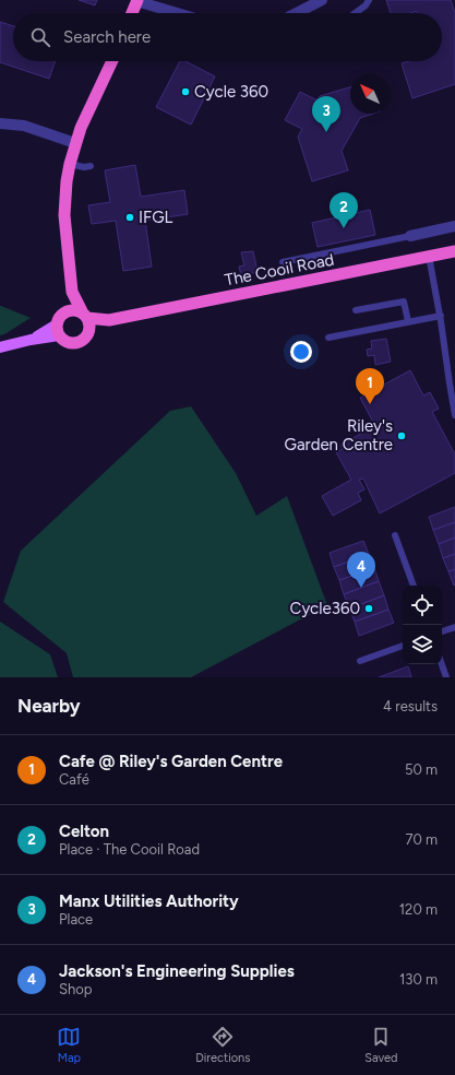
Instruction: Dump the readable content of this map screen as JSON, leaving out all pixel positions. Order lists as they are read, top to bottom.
{
  "streets": {
    "highway": ["The Cooil Road"]
  },
  "places": [
    "Cycle 360",
    "IFGL",
    "Riley's Garden Centre",
    "Cycle360"
  ],
  "north": "top left",
  "page": {
    "search": "Search here",
    "pins": [
      "3",
      "2",
      "1",
      "4"
    ],
    "heading": ["Nearby", "4 results"],
    "list": [
      {
        "mark": "1",
        "name": "Cafe @ Riley's Garden Centre",
        "note": "Café",
        "value": "50 m"
      },
      {
        "mark": "2",
        "name": "Celton",
        "note": "Place · The Cooil Road",
        "value": "70 m"
      },
      {
        "mark": "3",
        "name": "Manx Utilities Authority",
        "note": "Place",
        "value": "120 m"
      },
      {
        "mark": "4",
        "name": "Jackson's Engineering Supplies",
        "note": "Shop",
        "value": "130 m"
      }
    ],
    "nav": ["Map", "Directions", "Saved"]
  }
}
